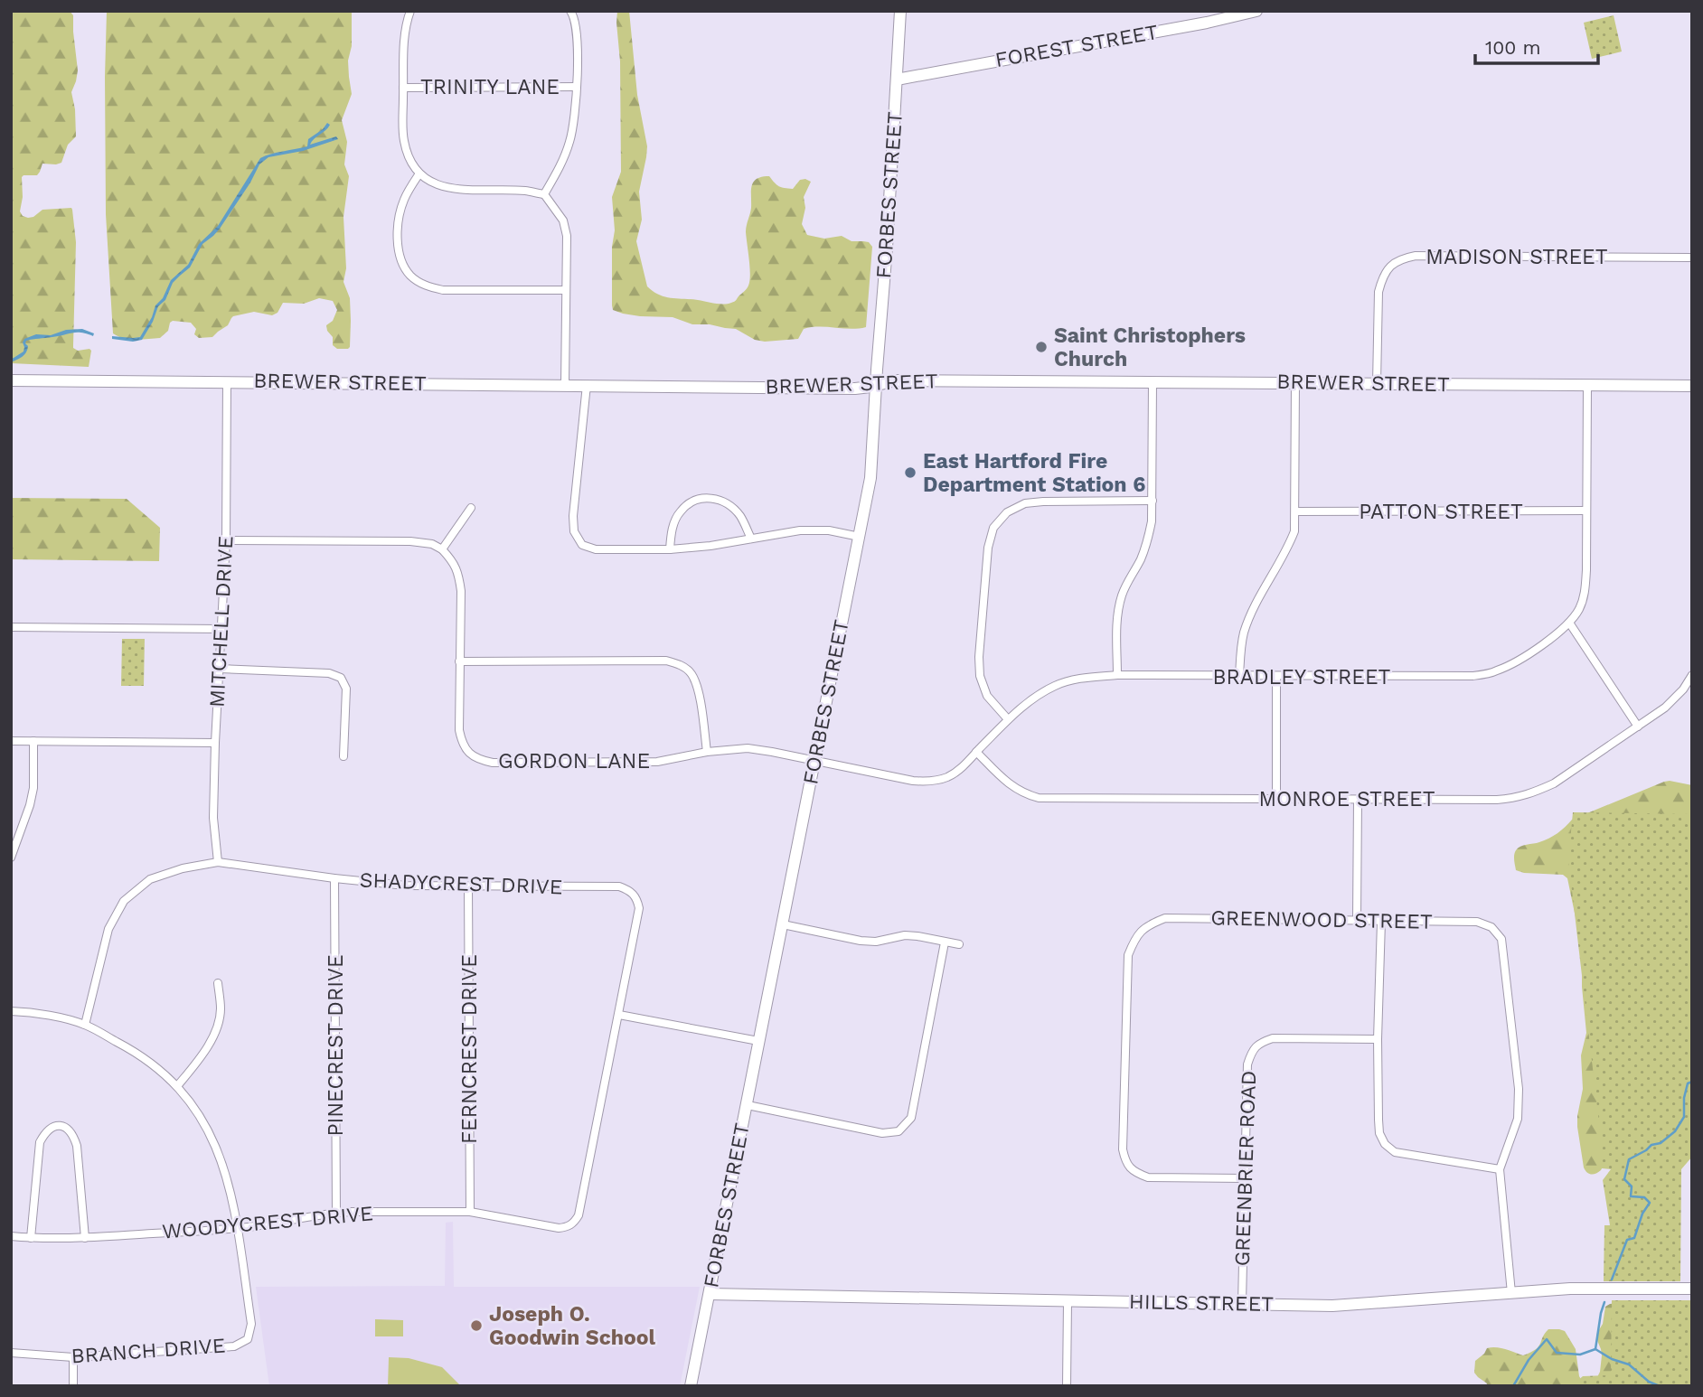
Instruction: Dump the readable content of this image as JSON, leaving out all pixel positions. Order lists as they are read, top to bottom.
{
  "streets": {
    "main road": [
      "FOREST STREET",
      "FORBES STREET",
      "BREWER STREET",
      "HILLS STREET"
    ],
    "street": [
      "TRINITY LANE",
      "MADISON STREET",
      "PATTON STREET",
      "MITCHELL DRIVE",
      "BRADLEY STREET",
      "GORDON LANE",
      "MONROE STREET",
      "SHADYCREST DRIVE",
      "GREENWOOD STREET",
      "PINECREST DRIVE",
      "FERNCREST DRIVE",
      "GREENBRIER ROAD",
      "WOODYCREST DRIVE",
      "BRANCH DRIVE"
    ]
  },
  "crossings": [
    ["FOREST STREET", "FORBES STREET"],
    ["FORBES STREET", "BREWER STREET"],
    ["FORBES STREET", "BRADLEY STREET"],
    ["FORBES STREET", "GORDON LANE"],
    ["FORBES STREET", "HILLS STREET"],
    ["MADISON STREET", "BREWER STREET"],
    ["BREWER STREET", "MITCHELL DRIVE"],
    ["BREWER STREET", "BRADLEY STREET"],
    ["PATTON STREET", "BRADLEY STREET"],
    ["MITCHELL DRIVE", "SHADYCREST DRIVE"],
    ["BRADLEY STREET", "GORDON LANE"],
    ["BRADLEY STREET", "MONROE STREET"],
    ["SHADYCREST DRIVE", "PINECREST DRIVE"],
    ["SHADYCREST DRIVE", "FERNCREST DRIVE"],
    ["SHADYCREST DRIVE", "WOODYCREST DRIVE"],
    ["SHADYCREST DRIVE", "BRANCH DRIVE"],
    ["GREENWOOD STREET", "GREENBRIER ROAD"],
    ["GREENWOOD STREET", "HILLS STREET"],
    ["PINECREST DRIVE", "WOODYCREST DRIVE"],
    ["FERNCREST DRIVE", "WOODYCREST DRIVE"],
    ["GREENBRIER ROAD", "HILLS STREET"],
    ["WOODYCREST DRIVE", "BRANCH DRIVE"]
  ],
  "places": ["Saint Christophers Church", "East Hartford Fire Department Station 6", "Joseph O. Goodwin School"],
  "scale_bar": "100 m"
}
